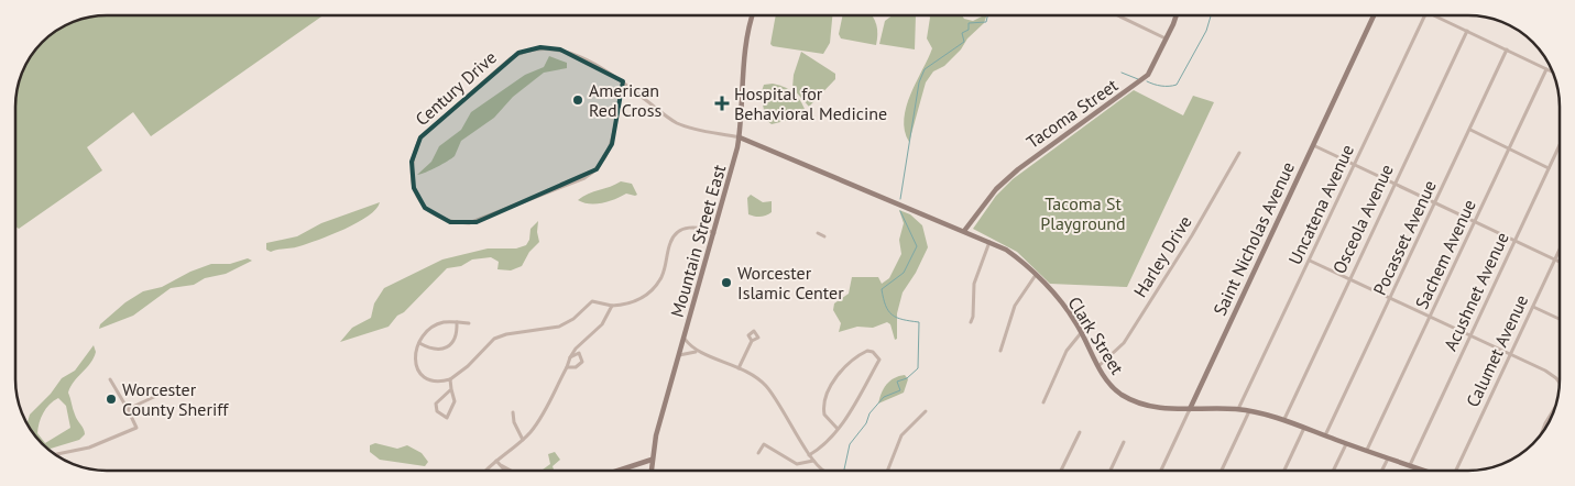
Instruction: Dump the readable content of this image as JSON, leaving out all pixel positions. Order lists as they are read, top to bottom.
{
  "streets": {
    "street": [
      "Century Drive",
      "Tacoma Street",
      "Uncatena Avenue",
      "Osceola Avenue",
      "Pocasset Avenue",
      "Saint Nicholas Avenue",
      "Mountain Street East",
      "Sachem Avenue",
      "Harley Drive",
      "Acushnet Avenue",
      "Clark Street",
      "Calumet Avenue"
    ]
  },
  "crossings": [
    ["Century Drive", "Mountain Street East"],
    ["Century Drive", "Clark Street"],
    ["Tacoma Street", "Clark Street"],
    ["Uncatena Avenue", "Clark Street"],
    ["Osceola Avenue", "Clark Street"],
    ["Pocasset Avenue", "Clark Street"],
    ["Saint Nicholas Avenue", "Clark Street"],
    ["Mountain Street East", "Clark Street"],
    ["Sachem Avenue", "Clark Street"],
    ["Harley Drive", "Clark Street"],
    ["Acushnet Avenue", "Clark Street"]
  ],
  "parks": ["Tacoma St Playground"],
  "places": {
    "other": ["American Red Cross", "Worcester Islamic Center", "Worcester County Sheriff"],
    "health": ["Hospital for Behavioral Medicine"]
  }
}
